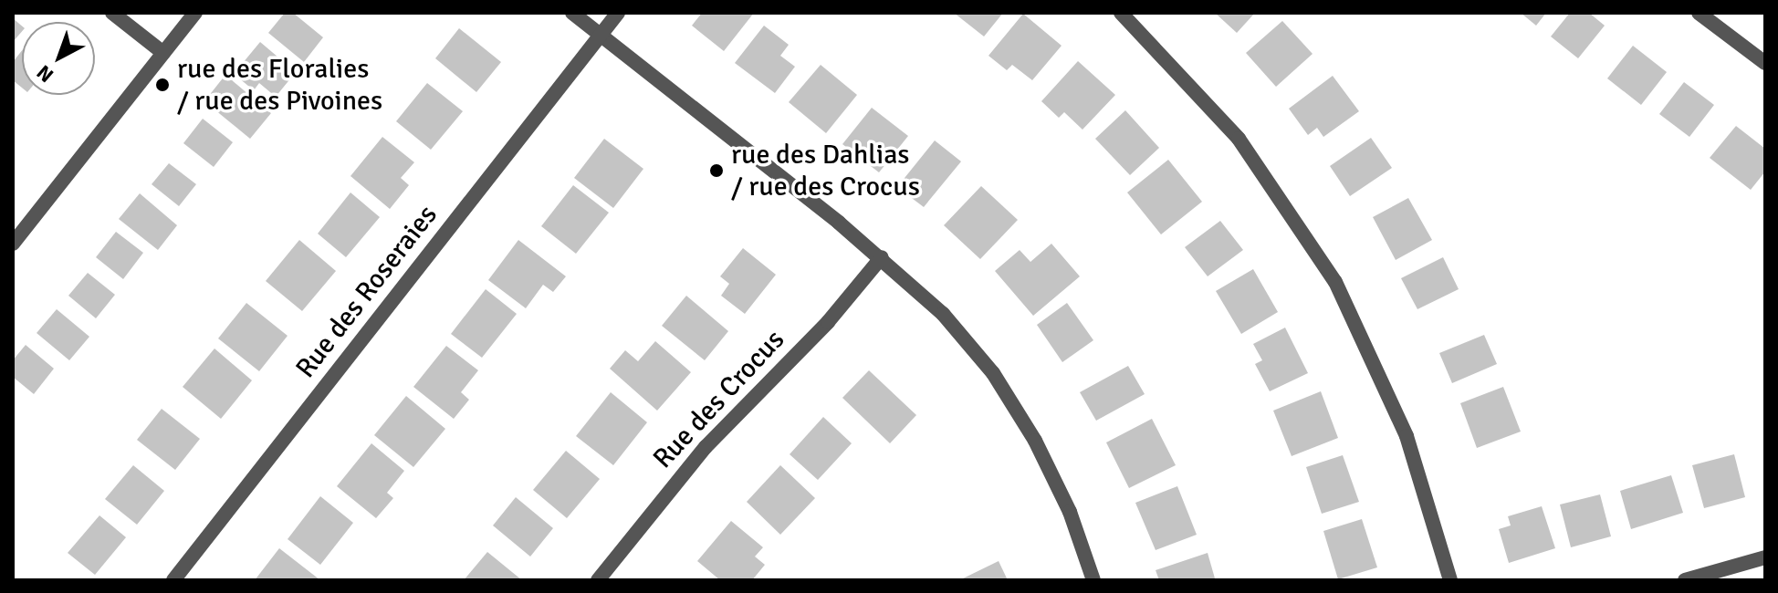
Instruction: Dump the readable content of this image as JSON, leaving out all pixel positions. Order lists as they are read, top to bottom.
{
  "streets": {
    "street": ["Rue des Roseraies", "Rue des Crocus"]
  },
  "places": ["rue des Floralies / rue des Pivoines", "rue des Dahlias / rue des Crocus"],
  "north": "bottom left"
}
